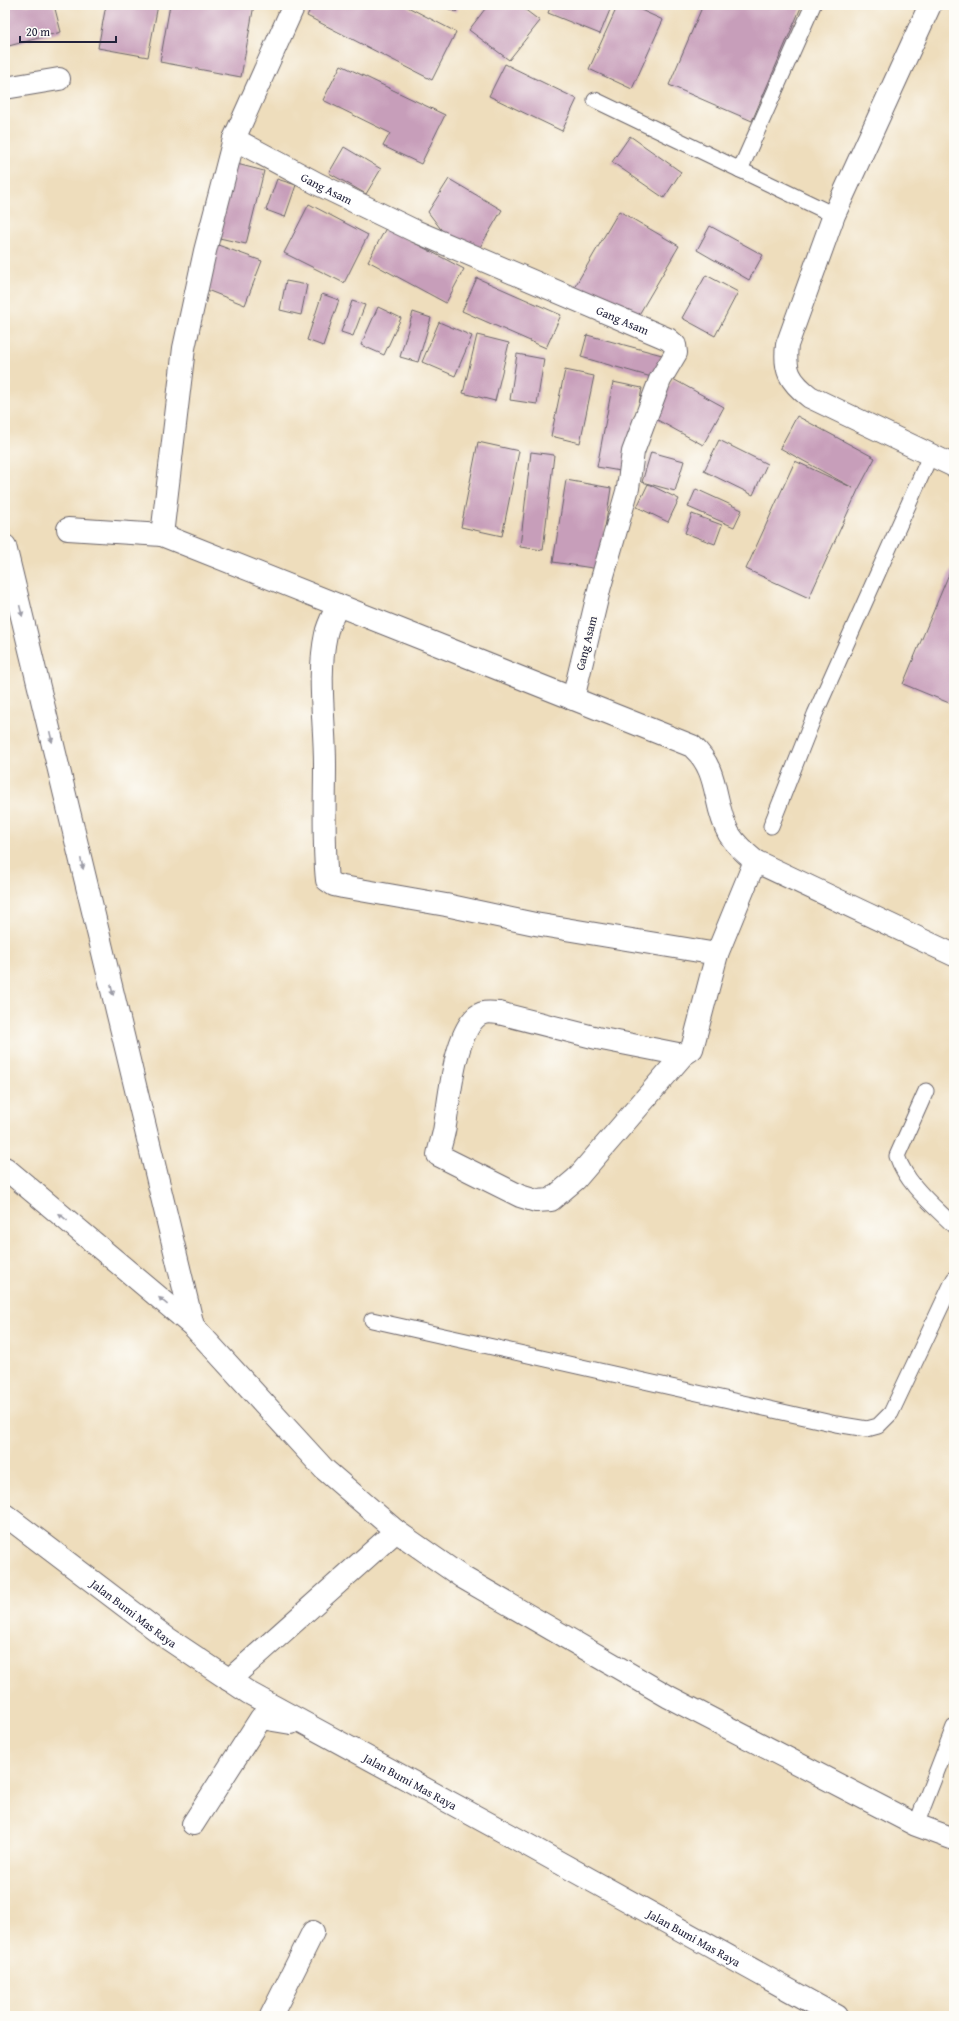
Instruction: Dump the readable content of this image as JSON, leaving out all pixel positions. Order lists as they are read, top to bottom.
{
  "streets": {
    "street": ["Gang Asam", "Jalan Bumi Mas Raya"]
  },
  "scale_bar": "20 m"
}
